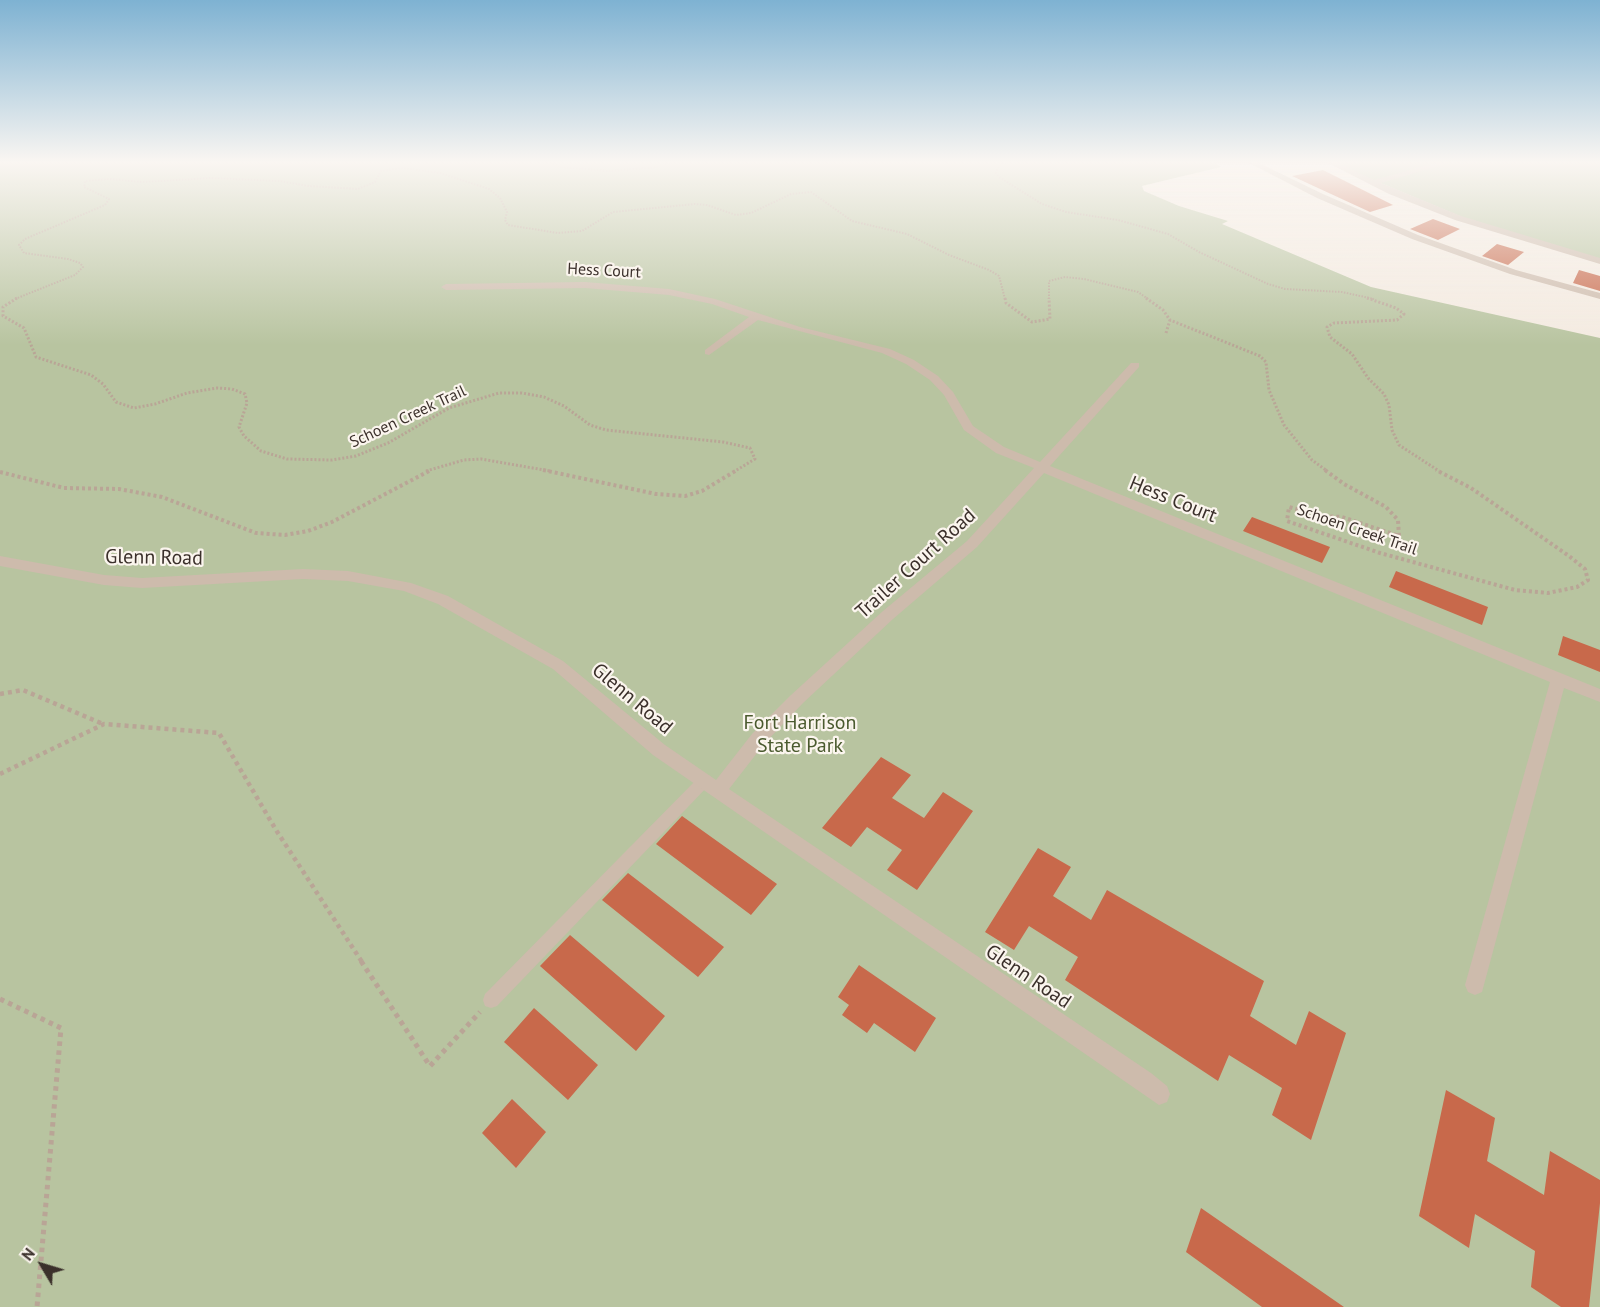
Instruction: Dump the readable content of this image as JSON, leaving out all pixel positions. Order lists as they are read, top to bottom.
{
  "streets": {
    "street": ["Hess Court", "Glenn Road", "Trailer Court Road"],
    "path": ["Schoen Creek Trail"]
  },
  "crossings": [
    ["Hess Court", "Trailer Court Road"],
    ["Glenn Road", "Trailer Court Road"]
  ],
  "parks": ["Fort Harrison State Park"],
  "north": "top left"
}
